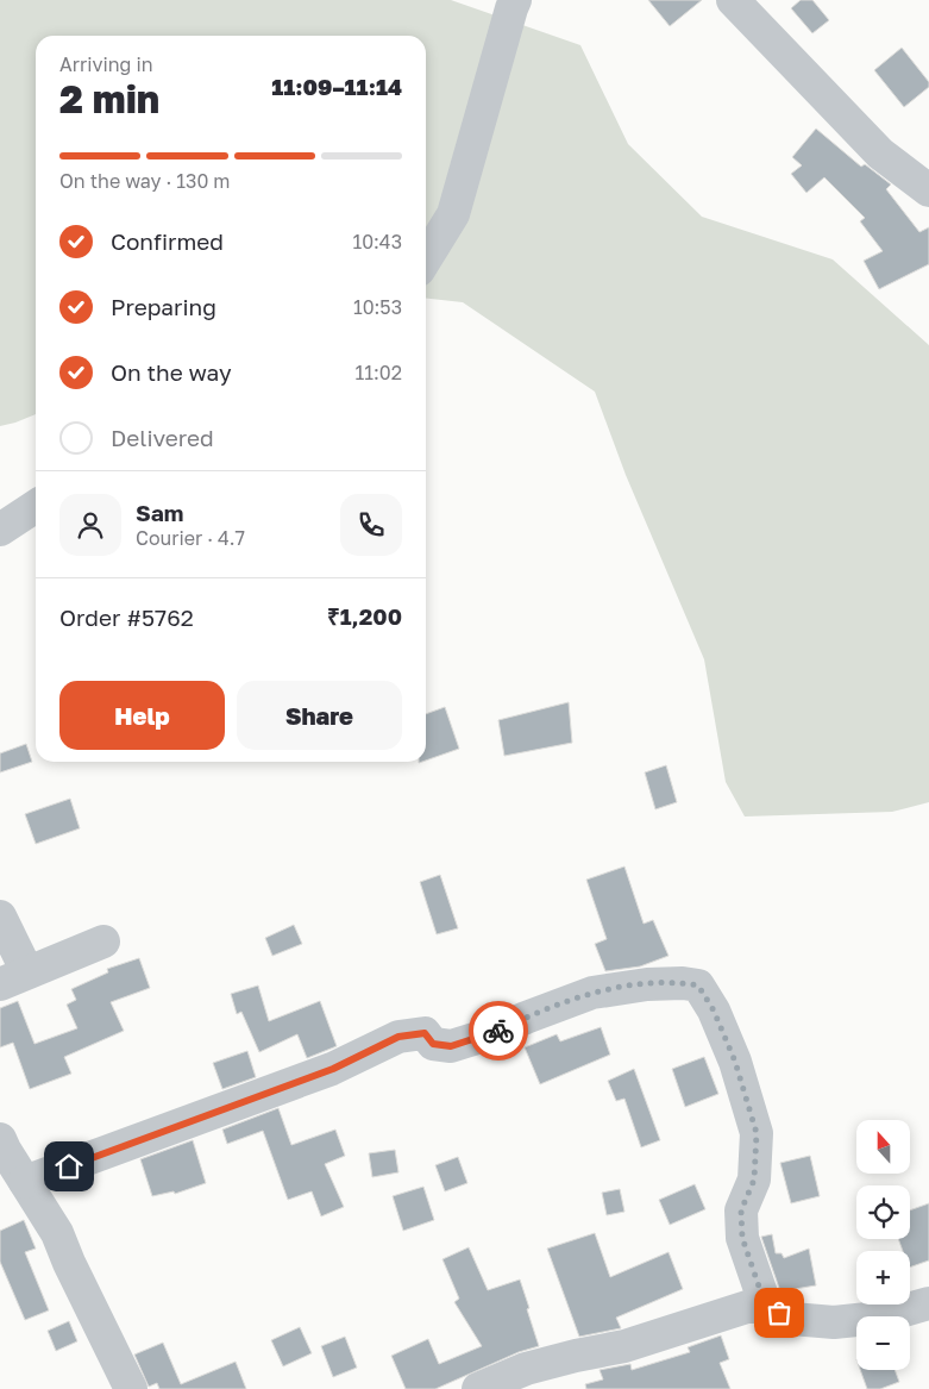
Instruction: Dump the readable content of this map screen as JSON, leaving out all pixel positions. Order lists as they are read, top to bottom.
{
  "north": "top",
  "page": {
    "heading": ["2 min", "Arriving in", "11:09–11:14"],
    "panel": [
      "Sam",
      "Courier · 4.7",
      "Order #5762",
      "₹1,200"
    ],
    "bar": "On the way · 130 m",
    "list": [
      ["Confirmed", "10:43"],
      ["Preparing", "10:53"],
      ["On the way", "11:02"],
      "Delivered"
    ],
    "buttons": ["Help", "Share"],
    "map_buttons": ["+", "−"]
  }
}
